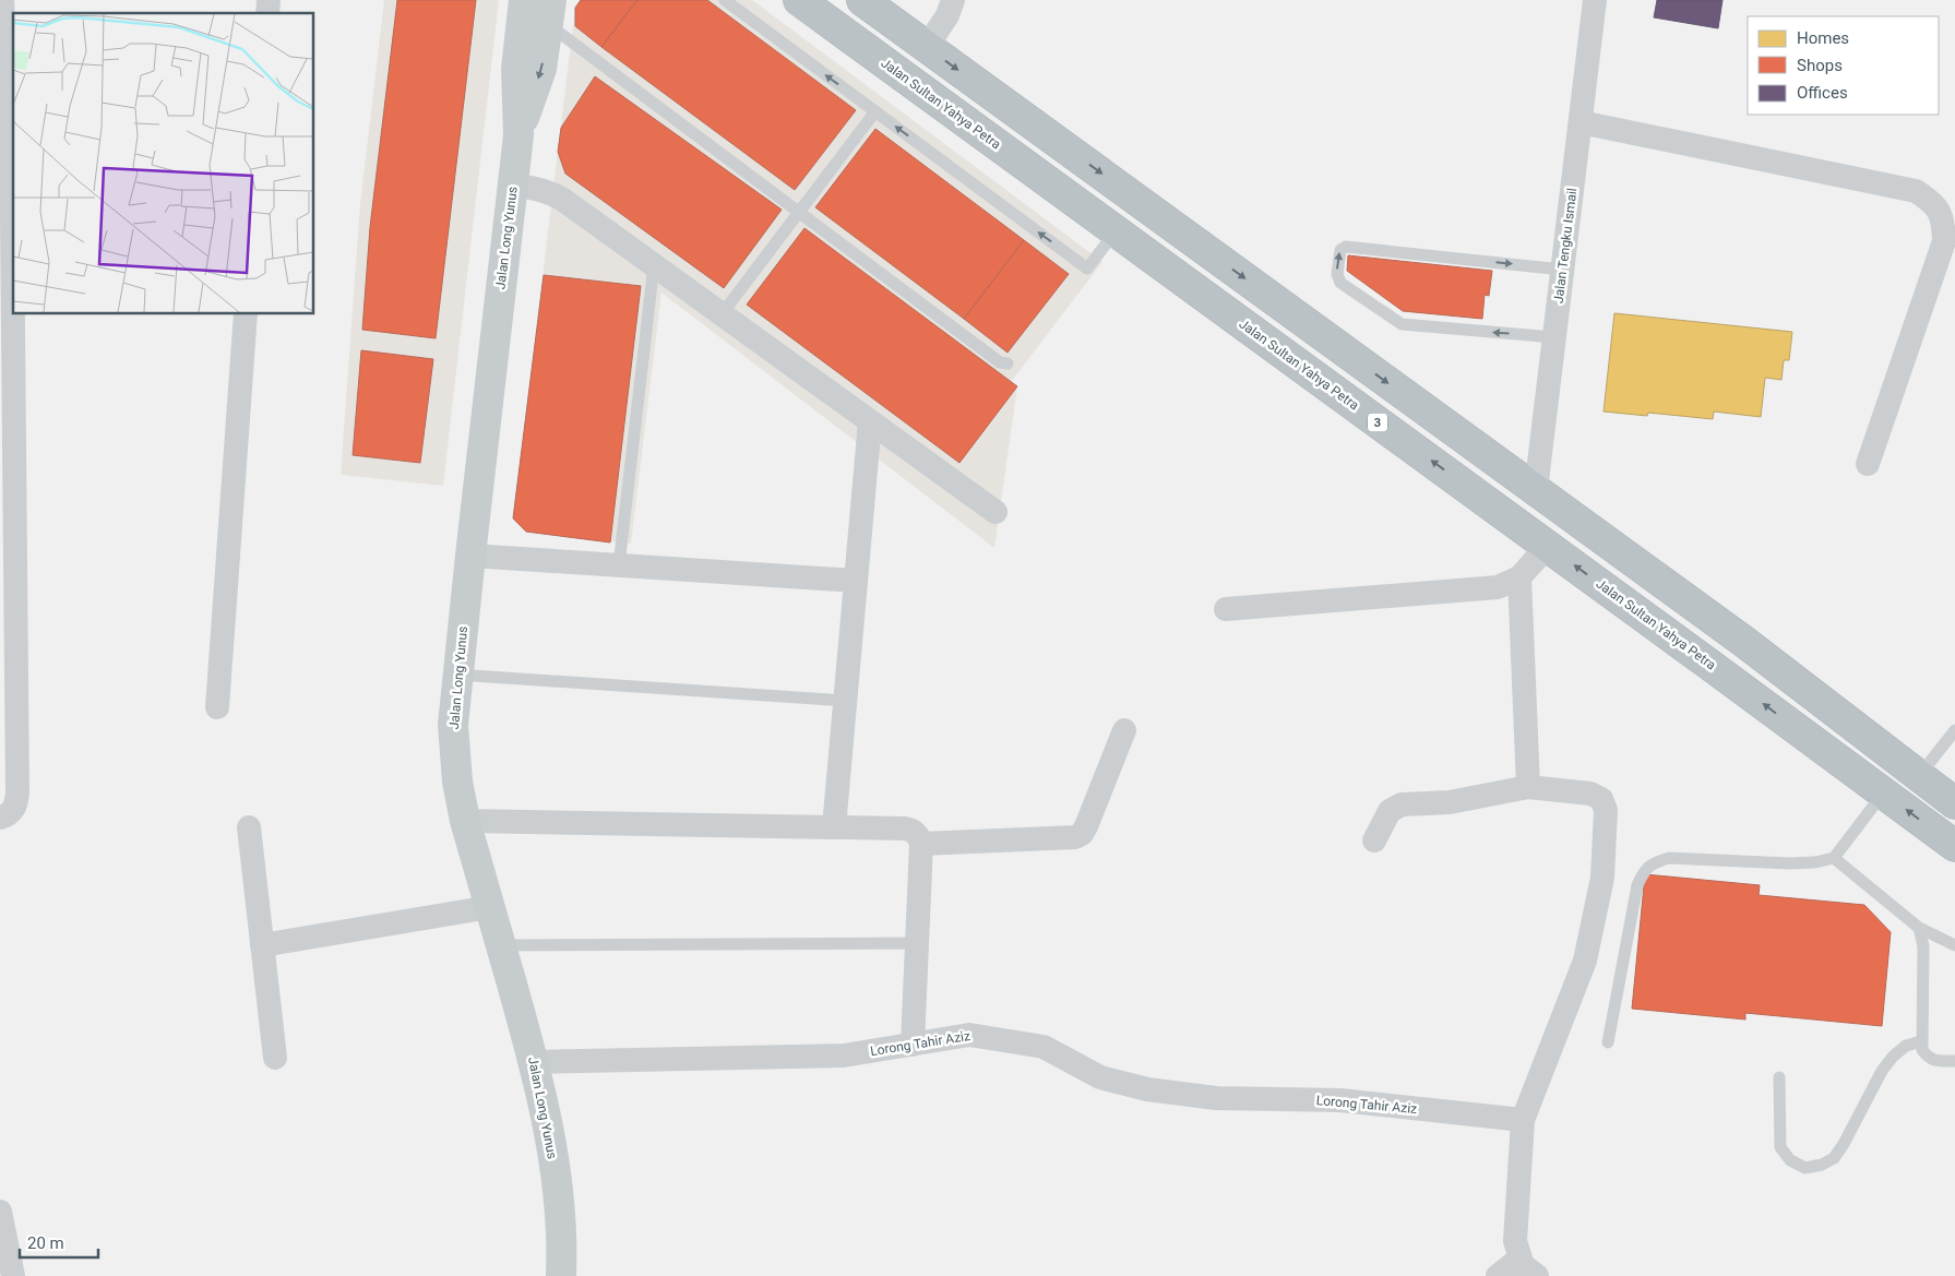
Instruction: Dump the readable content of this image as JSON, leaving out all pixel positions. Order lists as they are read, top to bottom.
{
  "streets": {
    "highway": ["Jalan Sultan Yahya Petra", "3"],
    "main road": ["Jalan Long Yunus"],
    "street": ["Jalan Tengku Ismail", "Lorong Tahir Aziz"]
  },
  "crossings": [
    ["Jalan Long Yunus", "Lorong Tahir Aziz"]
  ],
  "legend": ["Homes", "Shops", "Offices"],
  "scale_bar": "20 m"
}
